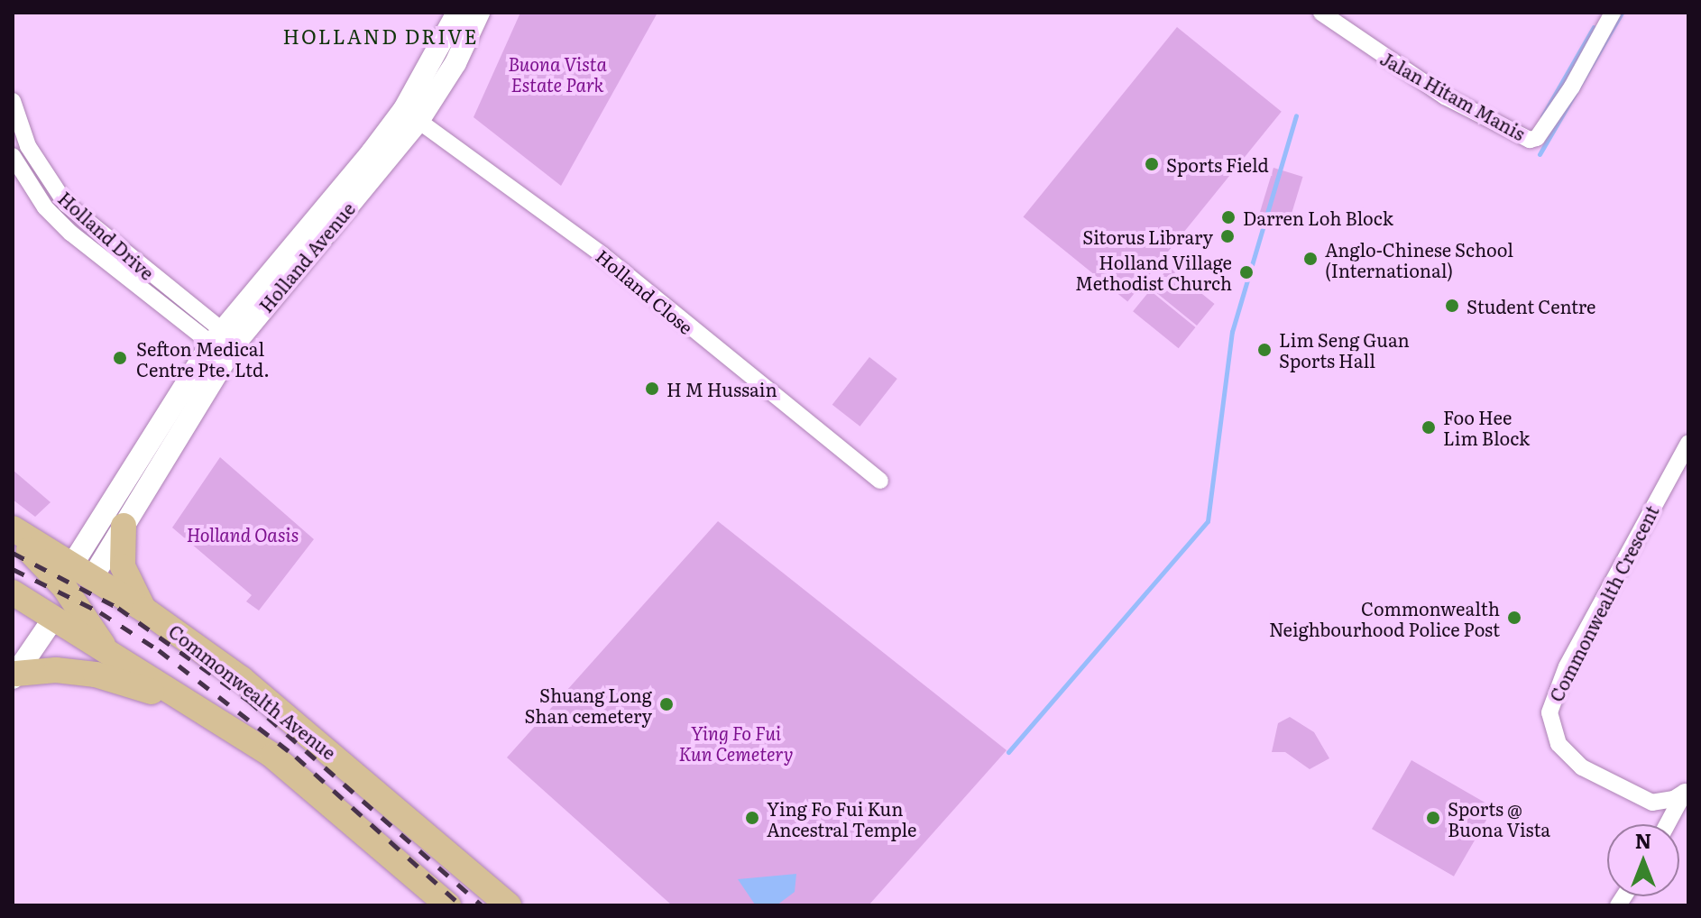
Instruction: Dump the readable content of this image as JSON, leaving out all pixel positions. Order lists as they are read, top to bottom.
{
  "streets": {
    "main road": ["Commonwealth Avenue"],
    "street": [
      "Jalan Hitam Manis",
      "Holland Drive",
      "Holland Avenue",
      "Holland Close",
      "Commonwealth Crescent"
    ]
  },
  "crossings": [
    ["Holland Drive", "Holland Avenue"],
    ["Holland Avenue", "Holland Close"],
    ["Holland Avenue", "Commonwealth Avenue"]
  ],
  "districts": ["HOLLAND DRIVE"],
  "parks": ["Buona Vista Estate Park", "Holland Oasis", "Ying Fo Fui Kun Cemetery"],
  "places": [
    "Sports Field",
    "Darren Loh Block",
    "Sitorus Library",
    "Anglo-Chinese School (International)",
    "Holland Village Methodist Church",
    "Student Centre",
    "Lim Seng Guan Sports Hall",
    "Sefton Medical Centre Pte. Ltd.",
    "H M Hussain",
    "Foo Hee Lim Block",
    "Commonwealth Neighbourhood Police Post",
    "Shuang Long Shan cemetery",
    "Ying Fo Fui Kun Ancestral Temple",
    "Sports @ Buona Vista"
  ],
  "north": "top"
}
